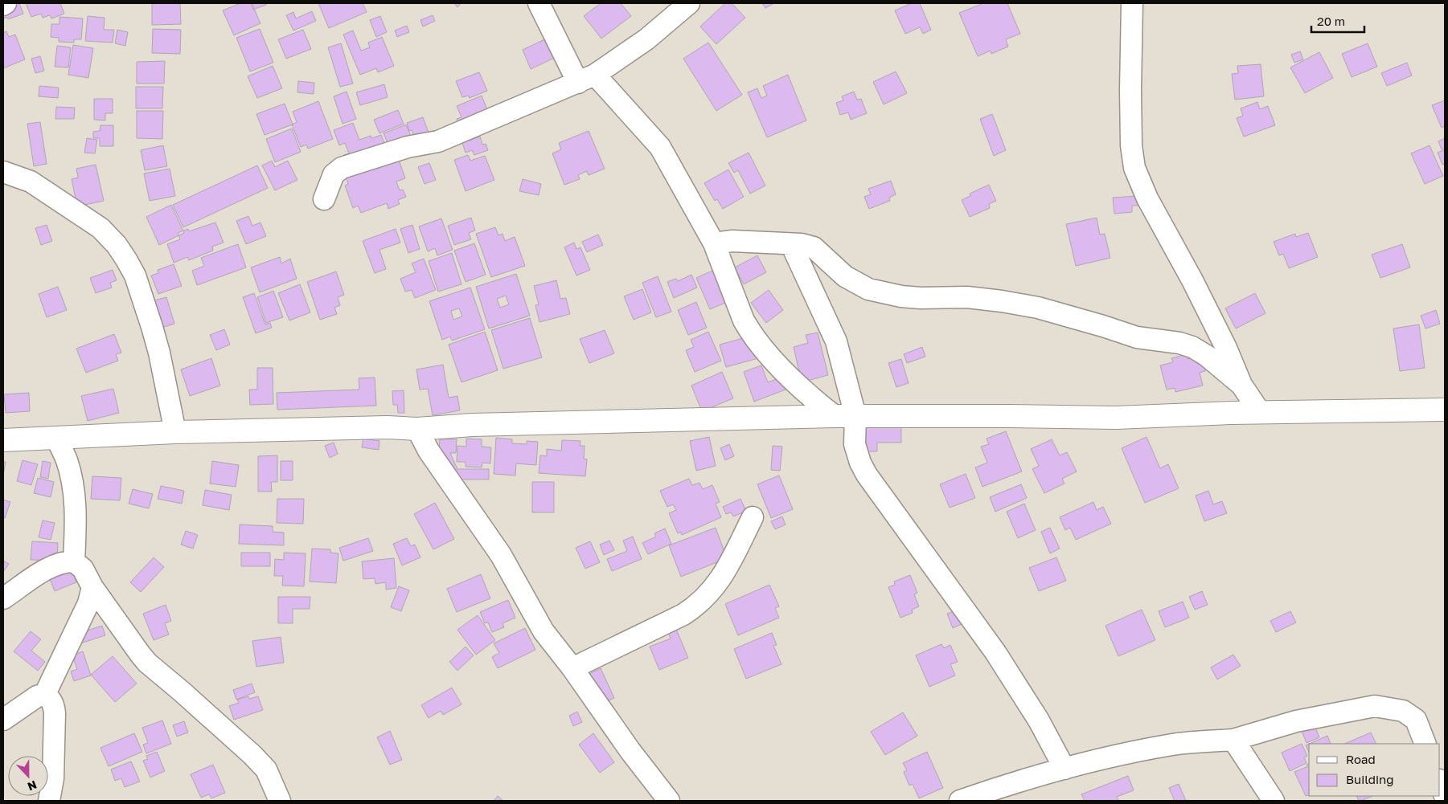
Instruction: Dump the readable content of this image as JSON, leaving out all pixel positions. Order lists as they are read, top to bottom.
{
  "legend": ["Road", "Building"],
  "scale_bar": "20 m",
  "north": "bottom"
}
